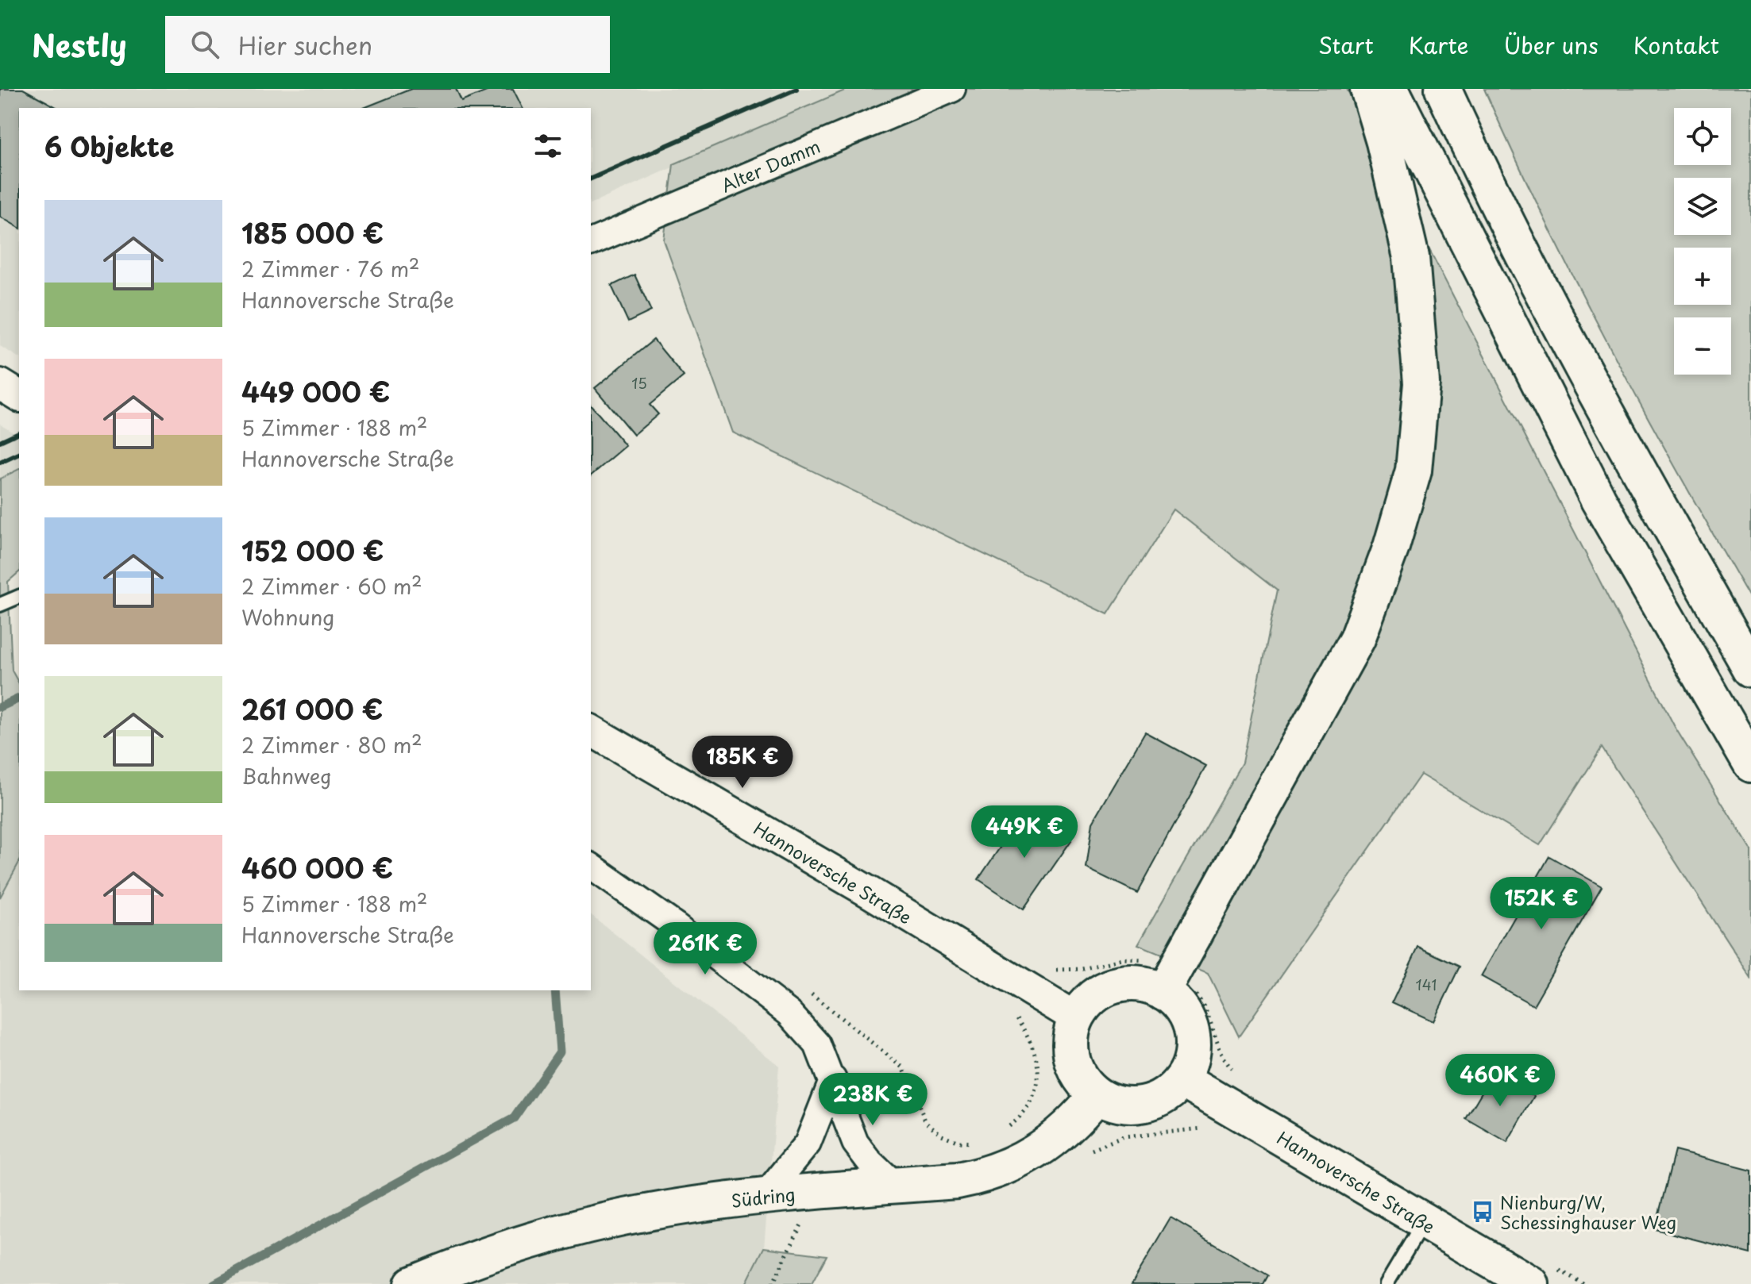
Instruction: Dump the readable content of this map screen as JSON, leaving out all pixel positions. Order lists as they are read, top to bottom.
{
  "streets": {
    "main road": ["Hannoversche Straße", "Südring"],
    "street": ["Alter Damm"]
  },
  "crossings": [
    ["Hannoversche Straße", "Südring"]
  ],
  "places": {
    "bus stop": ["Nienburg/W, Schessinghauser Weg"]
  },
  "house_numbers": ["15", "141"],
  "page": {
    "header": "Nestly",
    "search": "Hier suchen",
    "nav": [
      "Start",
      "Karte",
      "Über uns",
      "Kontakt"
    ],
    "map_buttons": ["+", "−"],
    "heading": "6 Objekte",
    "list": [
      {
        "name": "185 000 €",
        "note": "2 Zimmer · 76 m² · Hannoversche Straße"
      },
      {
        "name": "449 000 €",
        "note": "5 Zimmer · 188 m² · Hannoversche Straße"
      },
      {
        "name": "152 000 €",
        "note": "2 Zimmer · 60 m² · Wohnung"
      },
      {
        "name": "261 000 €",
        "note": "2 Zimmer · 80 m² · Bahnweg"
      },
      {
        "name": "460 000 €",
        "note": "5 Zimmer · 188 m² · Hannoversche Straße"
      }
    ],
    "price": [
      "185K €",
      "449K €",
      "152K €",
      "261K €",
      "460K €",
      "238K €"
    ]
  }
}
